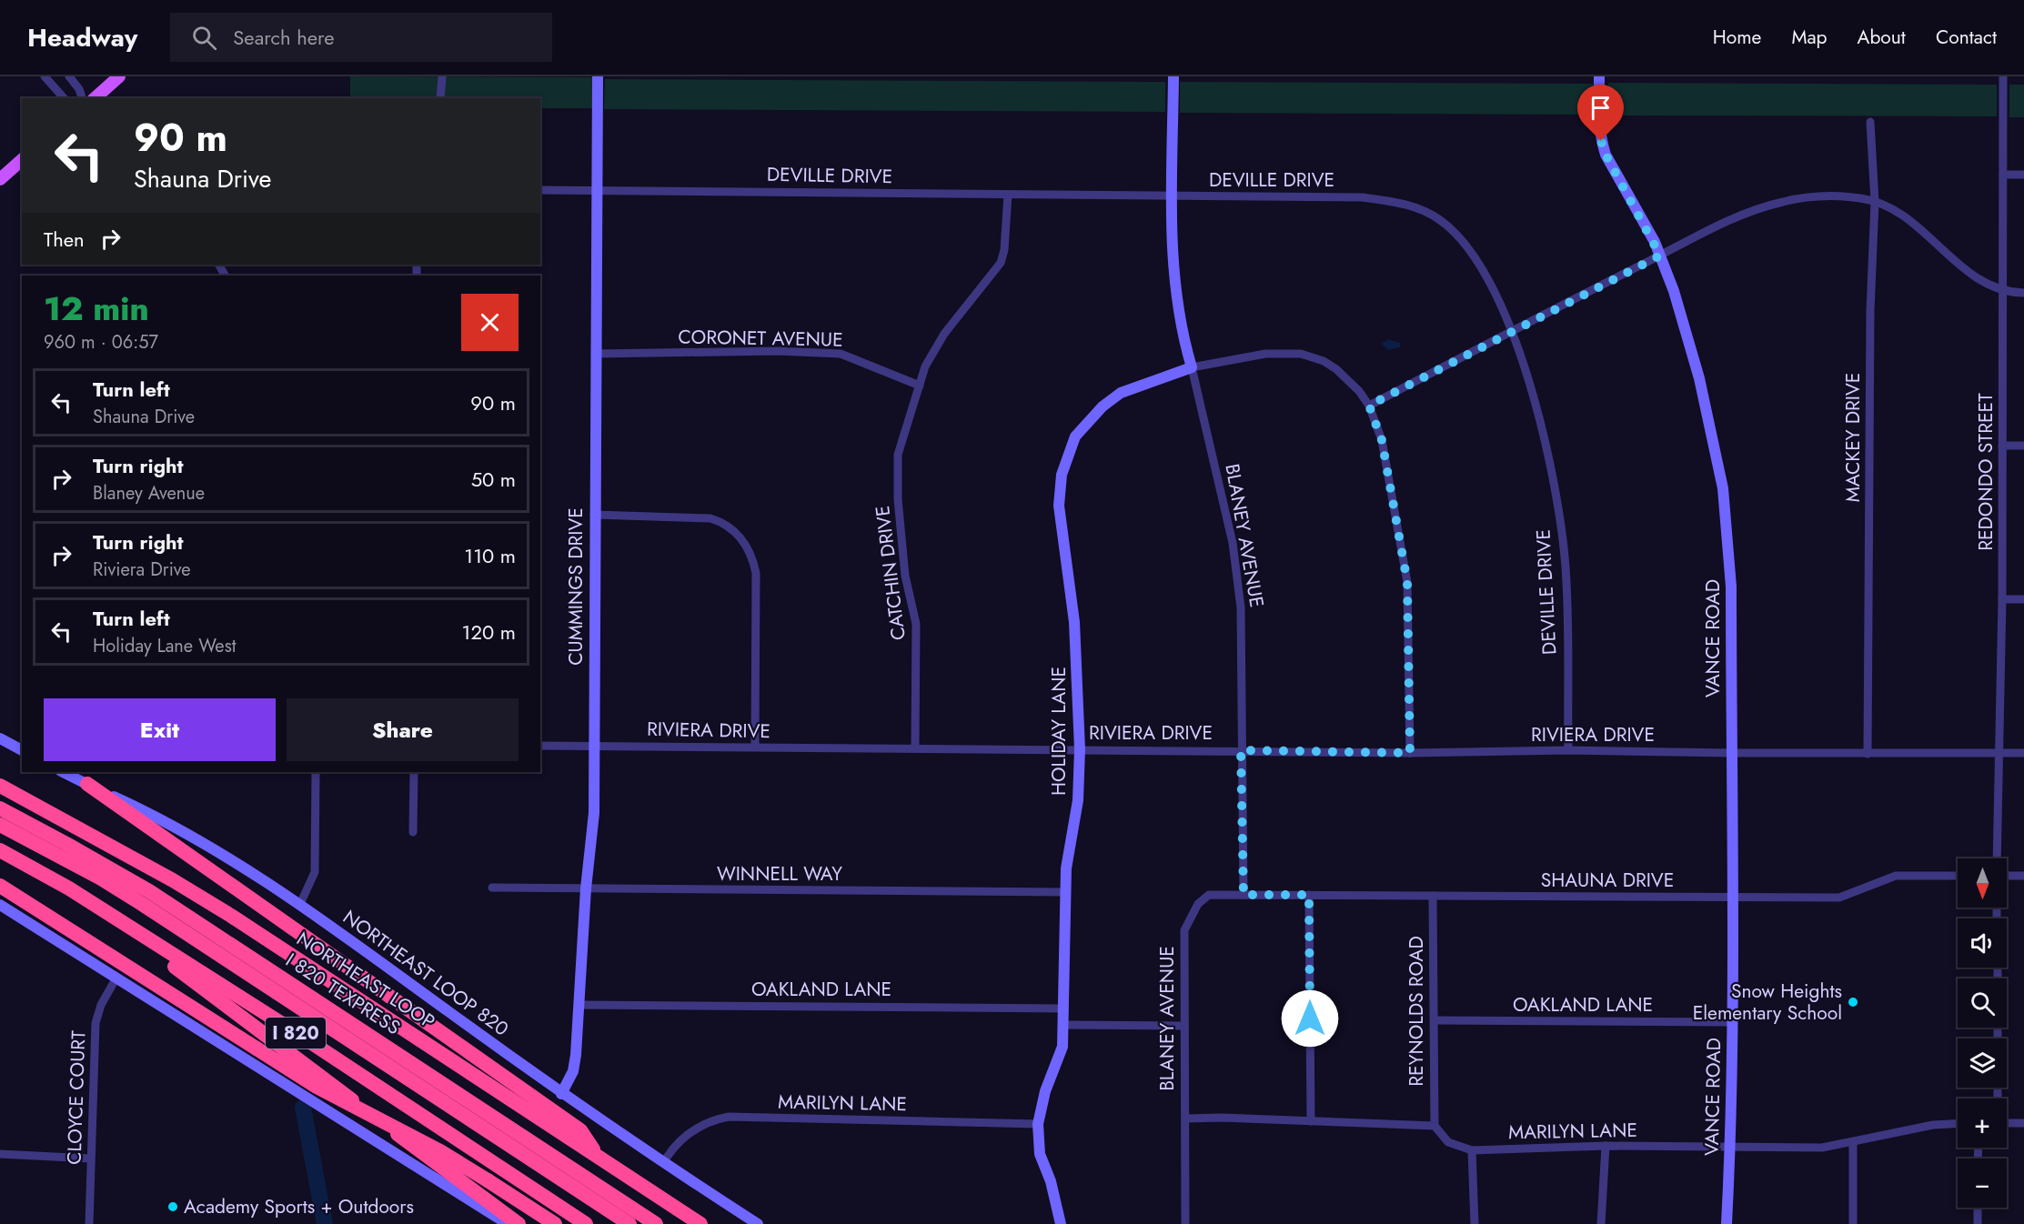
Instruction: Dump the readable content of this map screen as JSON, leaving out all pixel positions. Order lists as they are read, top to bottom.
{
  "streets": {
    "highway": ["NORTHEAST LOOP", "I 820 TEXPRESS", "I 820"],
    "street": [
      "DEVILLE DRIVE",
      "CORONET AVENUE",
      "MACKEY DRIVE",
      "REDONDO STREET",
      "BLANEY AVENUE",
      "CATCHIN DRIVE",
      "CUMMINGS DRIVE",
      "VANCE ROAD",
      "RIVIERA DRIVE",
      "HOLIDAY LANE",
      "WINNELL WAY",
      "SHAUNA DRIVE",
      "NORTHEAST LOOP 820",
      "OAKLAND LANE",
      "REYNOLDS ROAD",
      "CLOYCE COURT",
      "MARILYN LANE"
    ]
  },
  "crossings": [
    ["DEVILLE DRIVE", "BLANEY AVENUE"],
    ["DEVILLE DRIVE", "CATCHIN DRIVE"],
    ["DEVILLE DRIVE", "CUMMINGS DRIVE"],
    ["DEVILLE DRIVE", "RIVIERA DRIVE"],
    ["CORONET AVENUE", "CATCHIN DRIVE"],
    ["CORONET AVENUE", "CUMMINGS DRIVE"],
    ["MACKEY DRIVE", "RIVIERA DRIVE"],
    ["REDONDO STREET", "RIVIERA DRIVE"],
    ["BLANEY AVENUE", "RIVIERA DRIVE"],
    ["BLANEY AVENUE", "HOLIDAY LANE"],
    ["BLANEY AVENUE", "SHAUNA DRIVE"],
    ["CATCHIN DRIVE", "RIVIERA DRIVE"],
    ["CUMMINGS DRIVE", "RIVIERA DRIVE"],
    ["CUMMINGS DRIVE", "WINNELL WAY"],
    ["CUMMINGS DRIVE", "NORTHEAST LOOP 820"],
    ["CUMMINGS DRIVE", "OAKLAND LANE"],
    ["VANCE ROAD", "RIVIERA DRIVE"],
    ["VANCE ROAD", "SHAUNA DRIVE"],
    ["VANCE ROAD", "OAKLAND LANE"],
    ["VANCE ROAD", "MARILYN LANE"],
    ["RIVIERA DRIVE", "HOLIDAY LANE"],
    ["HOLIDAY LANE", "WINNELL WAY"],
    ["HOLIDAY LANE", "OAKLAND LANE"],
    ["HOLIDAY LANE", "MARILYN LANE"],
    ["SHAUNA DRIVE", "REYNOLDS ROAD"],
    ["NORTHEAST LOOP 820", "MARILYN LANE"],
    ["OAKLAND LANE", "REYNOLDS ROAD"],
    ["REYNOLDS ROAD", "MARILYN LANE"]
  ],
  "places": ["Snow Heights Elementary School", "Academy Sports + Outdoors"],
  "north": "bottom",
  "page": {
    "header": "Headway",
    "search": "Search here",
    "nav": [
      "Home",
      "Map",
      "About",
      "Contact"
    ],
    "turn": ["90 m", "Shauna Drive"],
    "then": "Then",
    "heading": ["12 min", "960 m · 06:57"],
    "list": [
      {
        "name": "Turn left",
        "note": "Shauna Drive",
        "value": "90 m"
      },
      {
        "name": "Turn right",
        "note": "Blaney Avenue",
        "value": "50 m"
      },
      {
        "name": "Turn right",
        "note": "Riviera Drive",
        "value": "110 m"
      },
      {
        "name": "Turn left",
        "note": "Holiday Lane West",
        "value": "120 m"
      }
    ],
    "buttons": ["Exit", "Share"],
    "map_buttons": ["+", "−"]
  }
}
